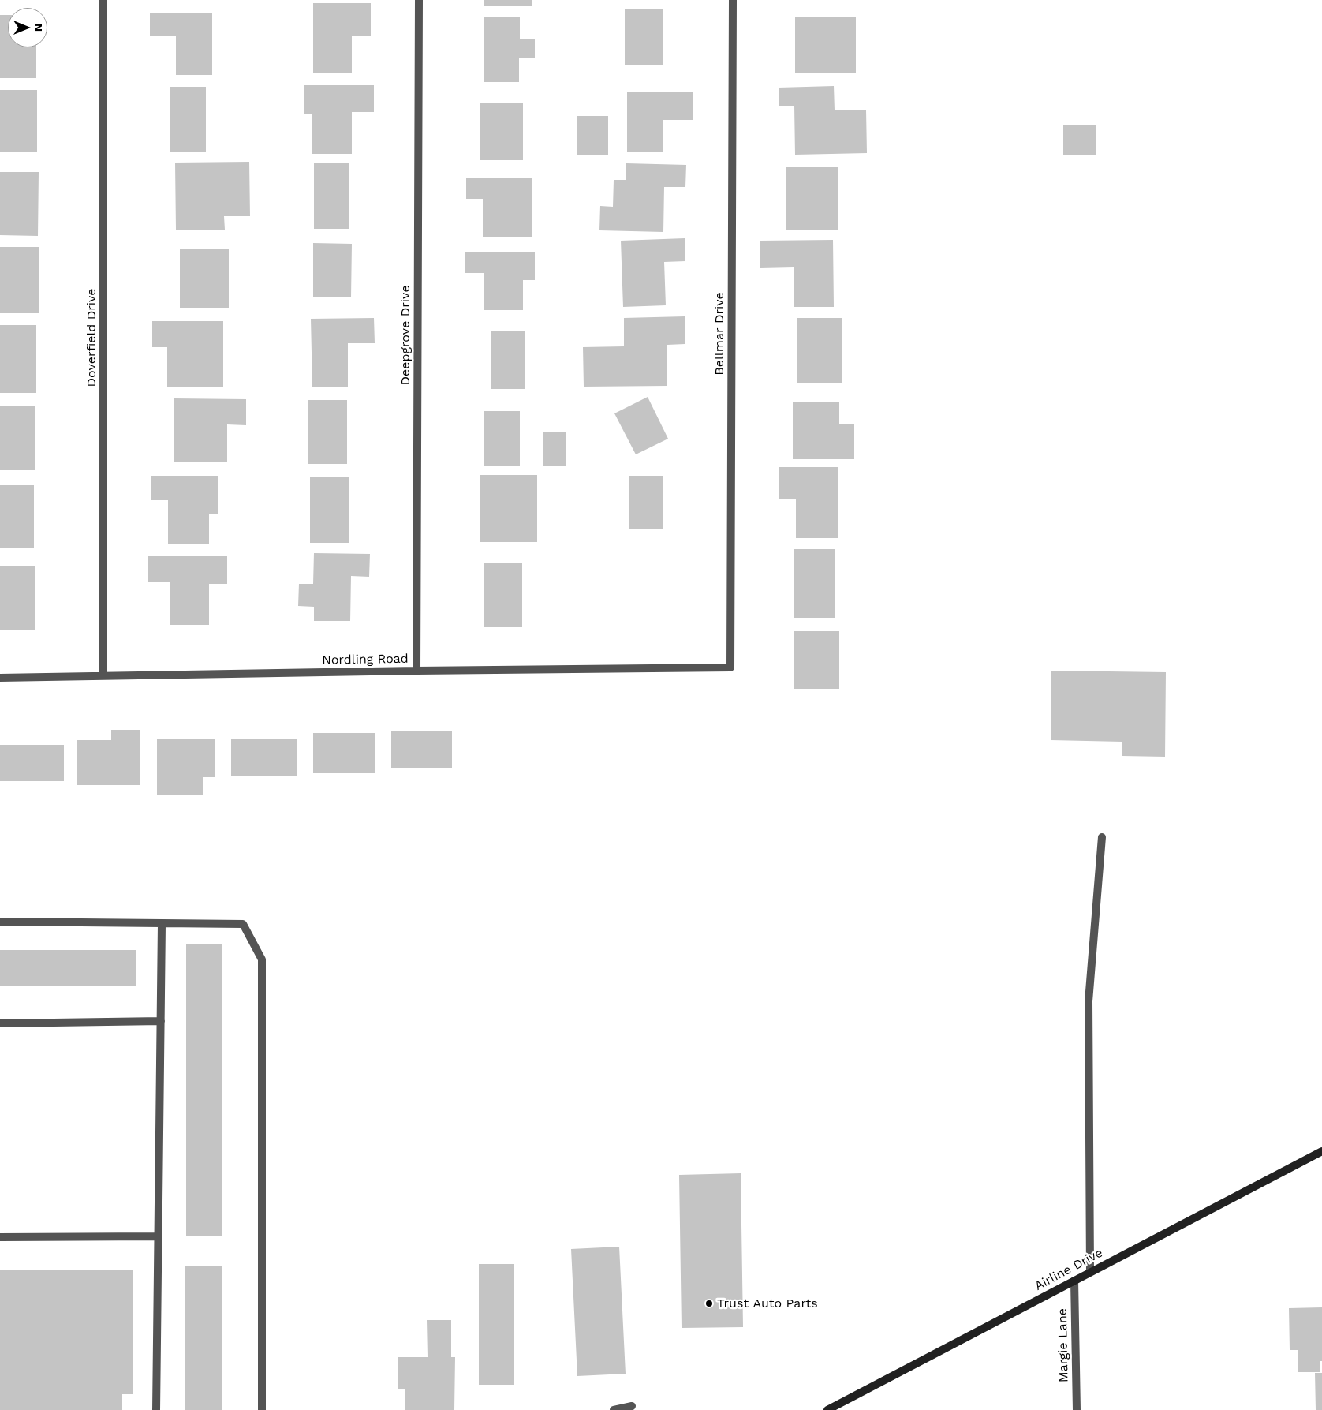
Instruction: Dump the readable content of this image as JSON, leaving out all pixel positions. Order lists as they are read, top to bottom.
{
  "streets": {
    "main road": ["Airline Drive"],
    "street": [
      "Bellmar Drive",
      "Deepgrove Drive",
      "Doverfield Drive",
      "Nordling Road",
      "Margie Lane"
    ]
  },
  "crossings": [
    ["Bellmar Drive", "Nordling Road"],
    ["Deepgrove Drive", "Nordling Road"],
    ["Doverfield Drive", "Nordling Road"],
    ["Airline Drive", "Margie Lane"]
  ],
  "places": ["Trust Auto Parts"],
  "north": "right"
}
